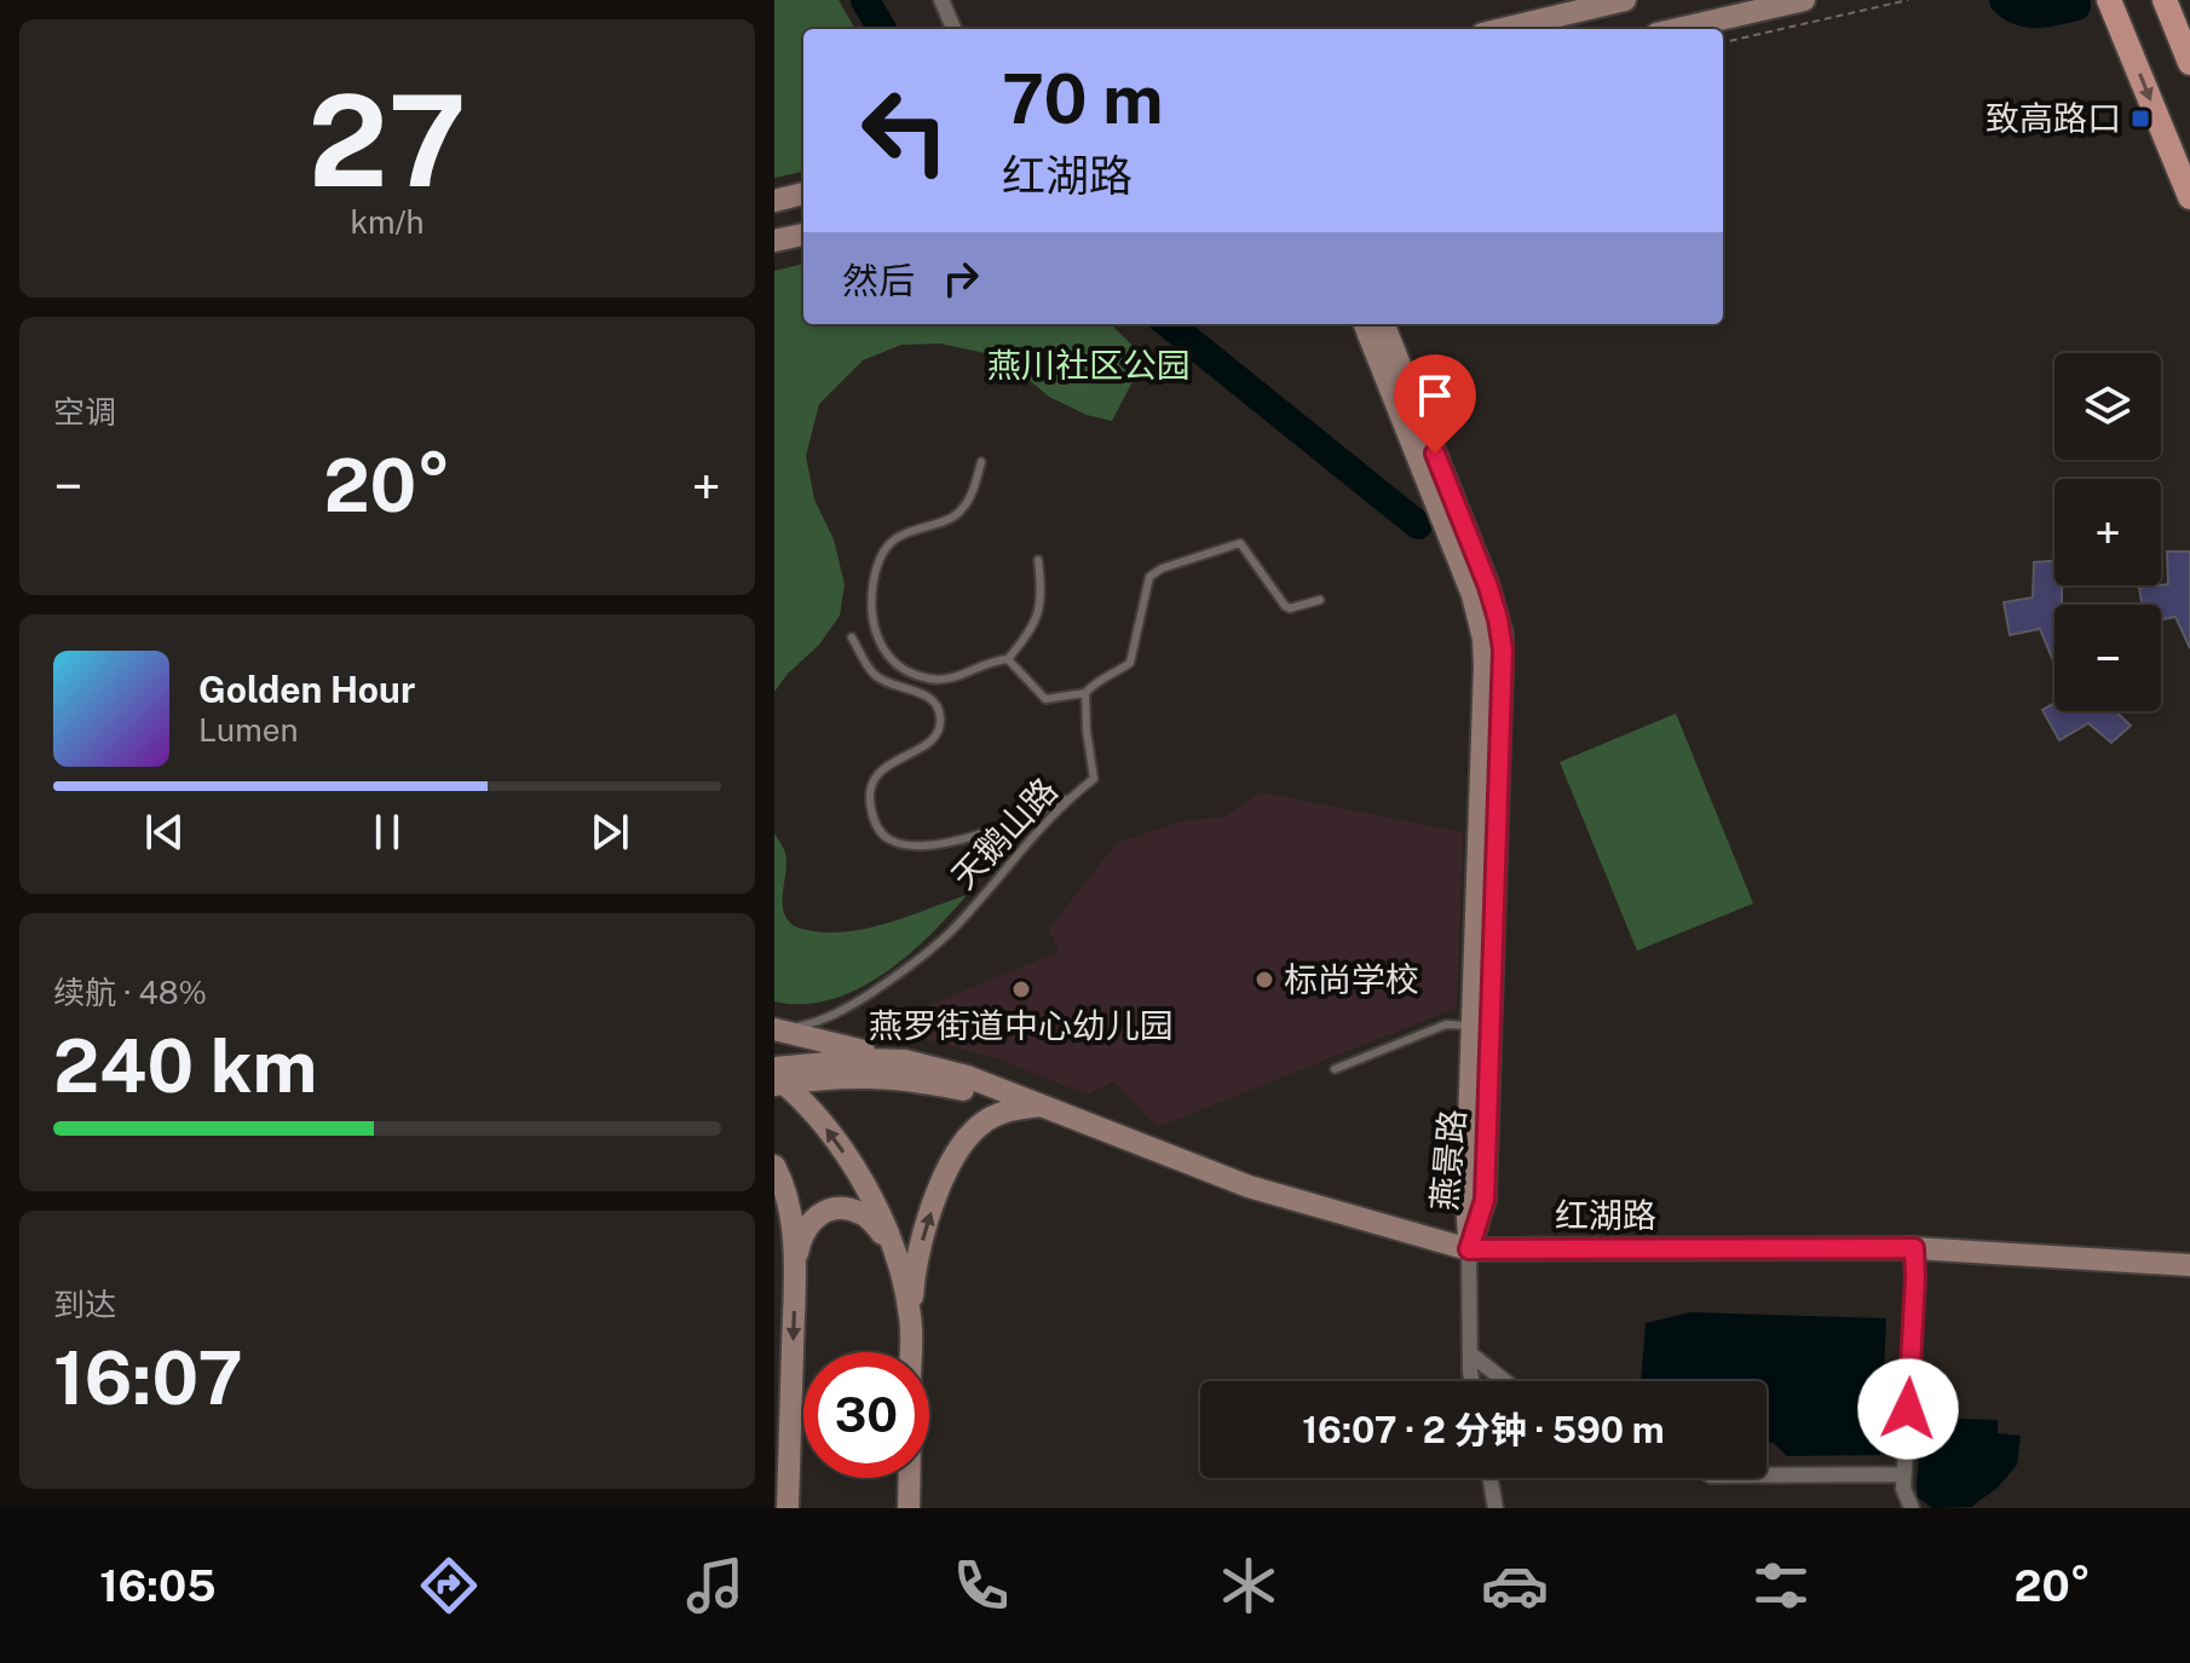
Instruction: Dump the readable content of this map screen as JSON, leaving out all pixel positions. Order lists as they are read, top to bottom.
{
  "streets": {
    "main road": ["燕景路", "红湖路"],
    "lane": ["天鹅山路"]
  },
  "crossings": [
    ["燕景路", "红湖路"]
  ],
  "parks": ["燕川社区公园"],
  "places": {
    "transit": ["致高路口"],
    "other": ["标尚学校", "燕罗街道中心幼儿园"]
  },
  "page": {
    "tile": [
      ["27", "km/h"],
      "空调",
      ["续航 · 48%", "240 km"],
      ["到达", "16:07"]
    ],
    "turn": ["70 m", "红湖路"],
    "then": "然后",
    "map_buttons": ["+", "−"],
    "heat": ["−", "20°", "+"],
    "song": ["Golden Hour", "Lumen"],
    "limit": "30",
    "trip": "16:07 · 2 分钟 · 590 m",
    "tabs": ["16:05", "20°"]
  }
}
